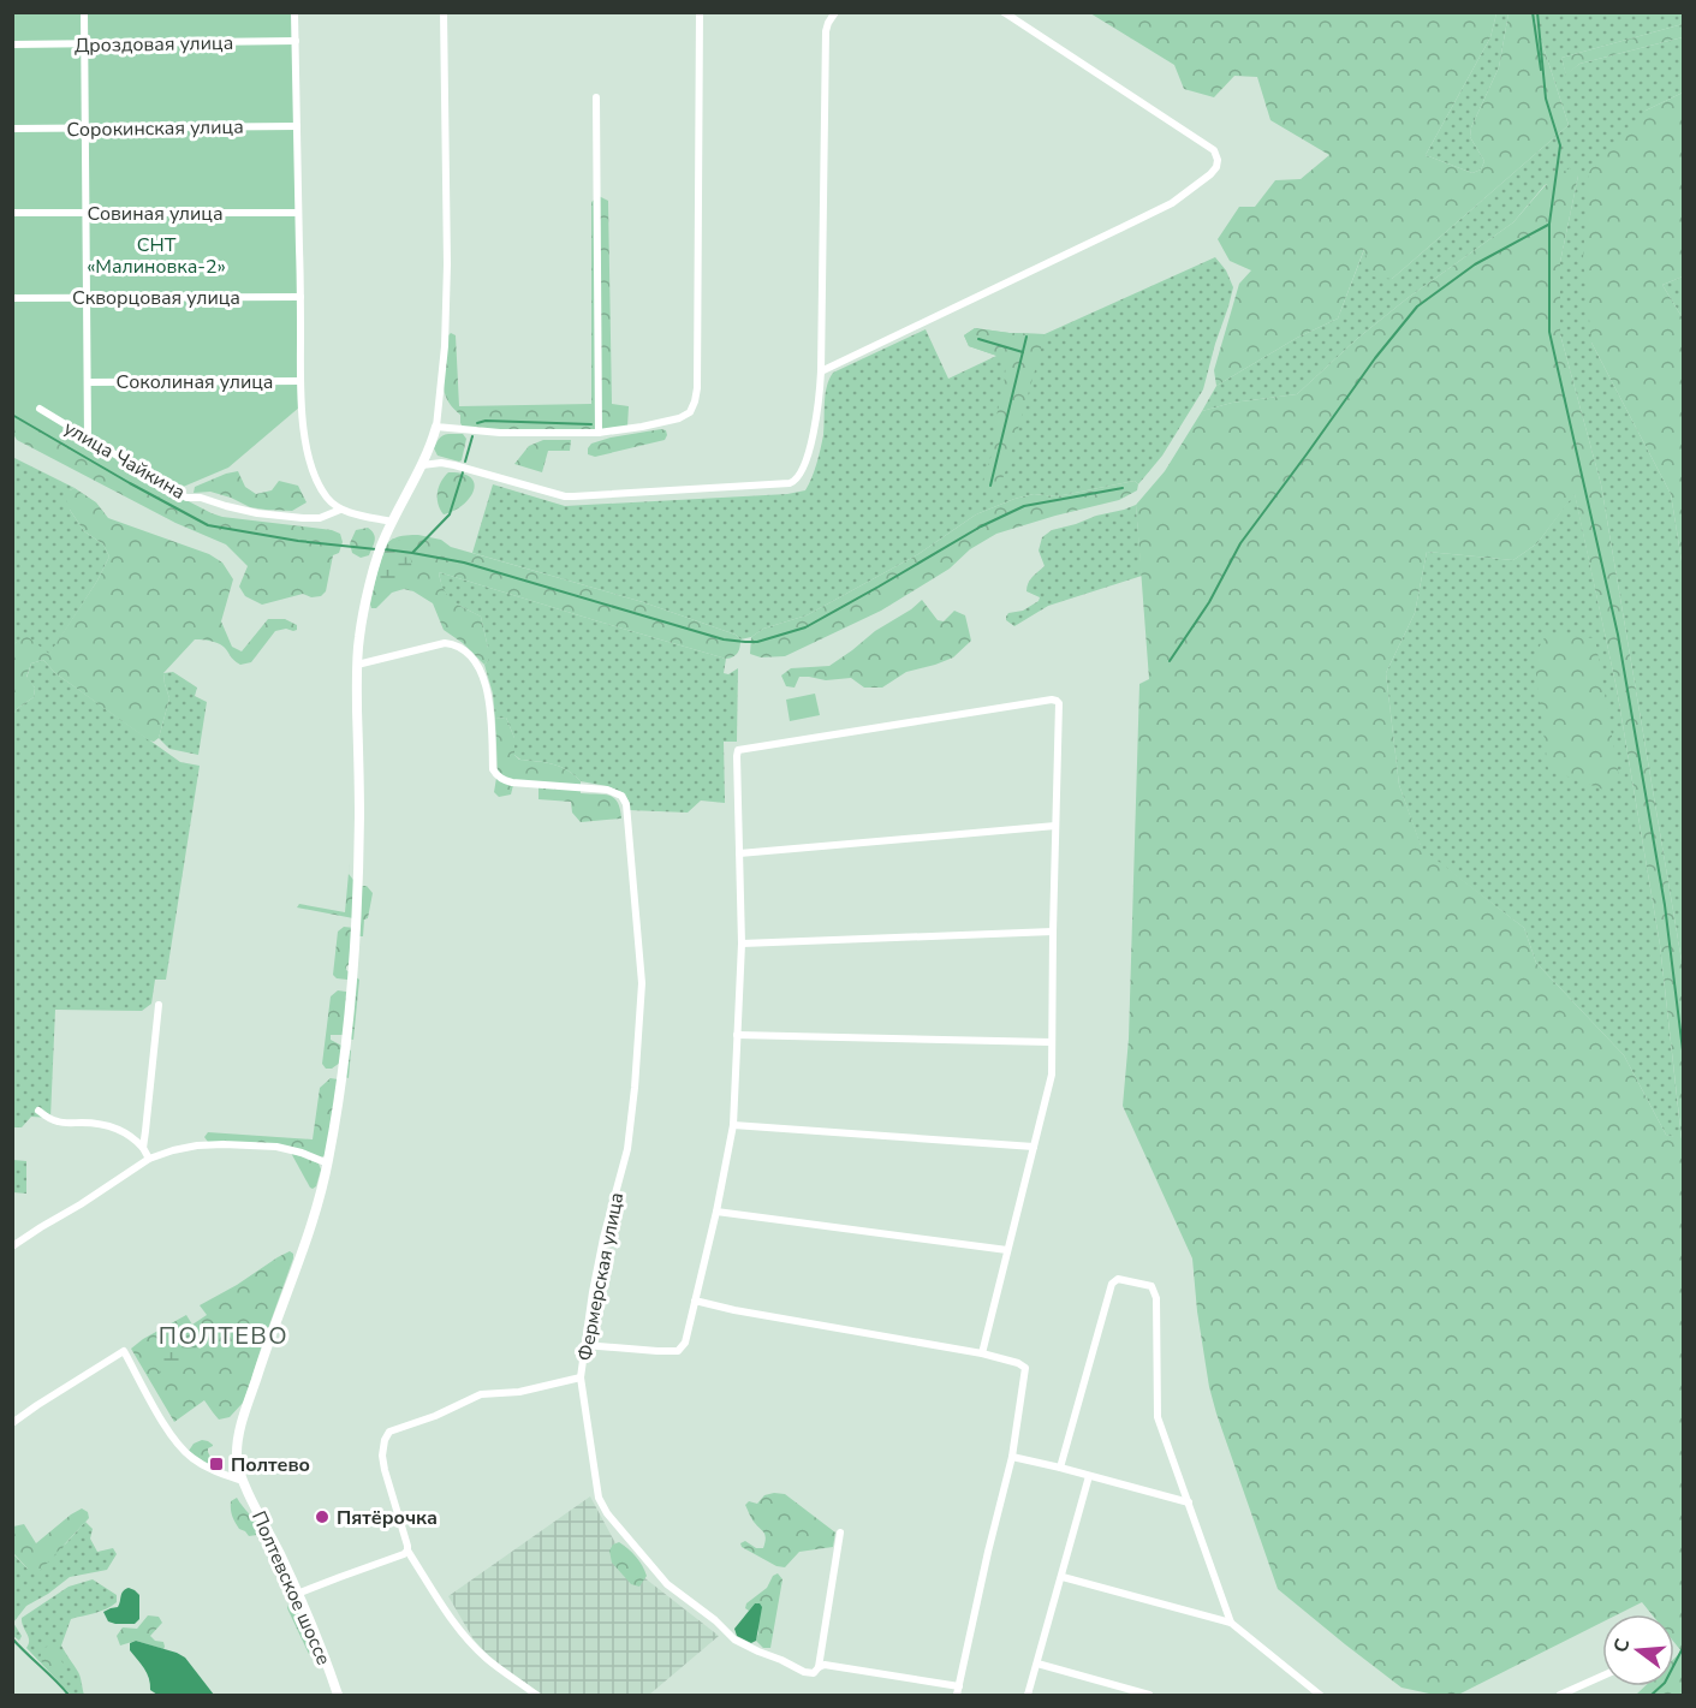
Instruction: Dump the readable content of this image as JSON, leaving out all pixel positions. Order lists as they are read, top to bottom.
{
  "streets": {
    "street": [
      "Дроздовая улица",
      "Сорокинская улица",
      "Совиная улица",
      "Скворцовая улица",
      "Соколиная улица",
      "улица Чайкина",
      "Фермерская улица",
      "Полтевское шоссе"
    ]
  },
  "crossings": [
    ["Фермерская улица", "Полтевское шоссе"]
  ],
  "districts": ["ПОЛТЕВО"],
  "parks": ["СНТ «Малиновка-2»"],
  "places": {
    "transit": ["Полтево"],
    "other": ["Пятёрочка"]
  },
  "north": "left"
}
